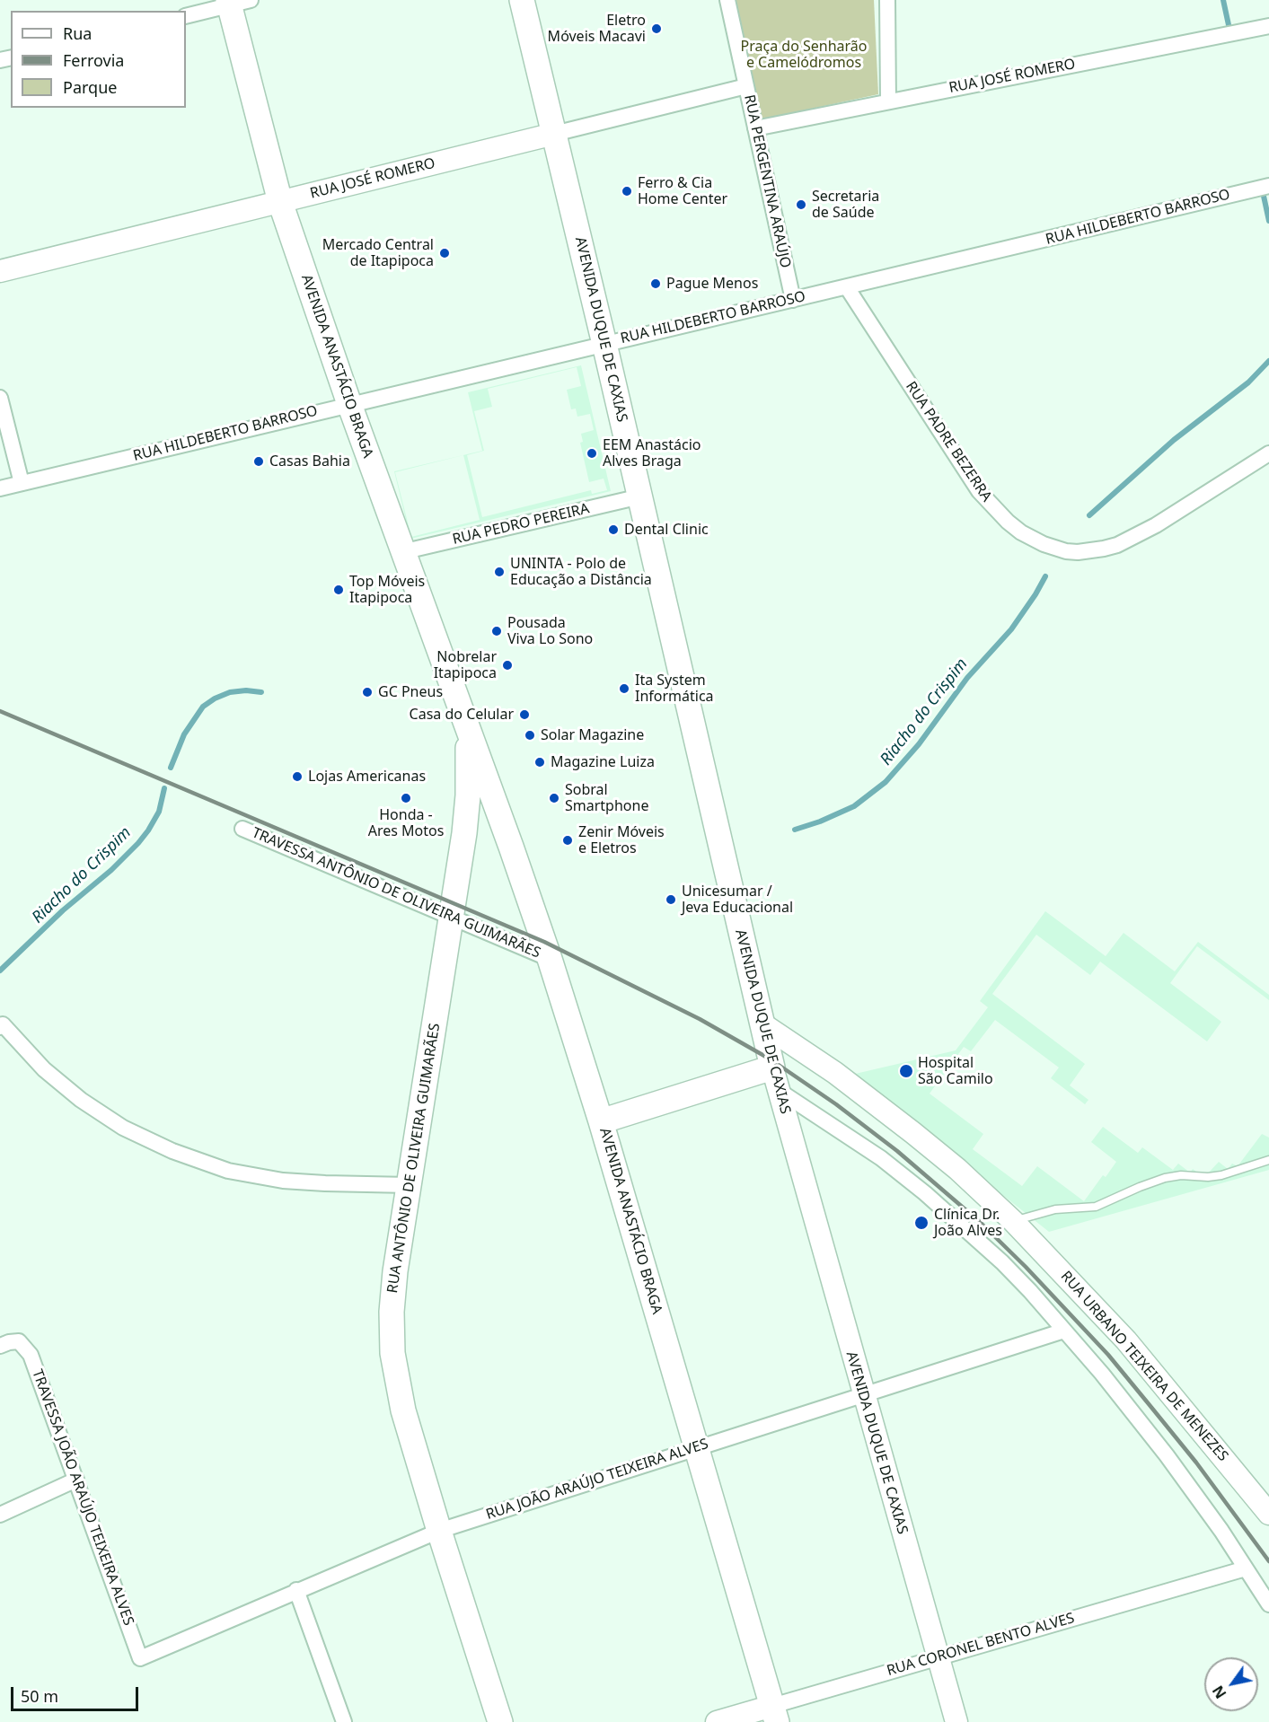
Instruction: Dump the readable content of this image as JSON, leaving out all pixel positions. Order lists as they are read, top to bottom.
{
  "streets": {
    "main road": ["AVENIDA DUQUE DE CAXIAS", "AVENIDA ANASTÁCIO BRAGA", "RUA ANTÔNIO DE OLIVEIRA GUIMARÃES"],
    "street": [
      "RUA JOSÉ ROMERO",
      "RUA PERGENTINA ARAÚJO",
      "RUA HILDEBERTO BARROSO",
      "RUA PADRE BEZERRA",
      "RUA PEDRO PEREIRA",
      "TRAVESSA ANTÔNIO DE OLIVEIRA GUIMARÃES",
      "RUA URBANO TEIXEIRA DE MENEZES",
      "RUA JOÃO ARAÚJO TEIXEIRA ALVES",
      "TRAVESSA JOÃO ARAÚJO TEIXEIRA ALVES",
      "RUA CORONEL BENTO ALVES"
    ]
  },
  "crossings": [
    ["RUA JOSÉ ROMERO", "RUA PERGENTINA ARAÚJO"],
    ["RUA JOSÉ ROMERO", "AVENIDA DUQUE DE CAXIAS"],
    ["RUA JOSÉ ROMERO", "AVENIDA ANASTÁCIO BRAGA"],
    ["RUA PERGENTINA ARAÚJO", "RUA HILDEBERTO BARROSO"],
    ["RUA HILDEBERTO BARROSO", "AVENIDA DUQUE DE CAXIAS"],
    ["RUA HILDEBERTO BARROSO", "AVENIDA ANASTÁCIO BRAGA"],
    ["RUA HILDEBERTO BARROSO", "RUA PADRE BEZERRA"],
    ["AVENIDA DUQUE DE CAXIAS", "RUA PEDRO PEREIRA"],
    ["AVENIDA DUQUE DE CAXIAS", "RUA URBANO TEIXEIRA DE MENEZES"],
    ["AVENIDA DUQUE DE CAXIAS", "RUA JOÃO ARAÚJO TEIXEIRA ALVES"],
    ["AVENIDA DUQUE DE CAXIAS", "RUA CORONEL BENTO ALVES"],
    ["AVENIDA ANASTÁCIO BRAGA", "RUA PEDRO PEREIRA"],
    ["AVENIDA ANASTÁCIO BRAGA", "TRAVESSA ANTÔNIO DE OLIVEIRA GUIMARÃES"],
    ["AVENIDA ANASTÁCIO BRAGA", "RUA ANTÔNIO DE OLIVEIRA GUIMARÃES"],
    ["AVENIDA ANASTÁCIO BRAGA", "RUA JOÃO ARAÚJO TEIXEIRA ALVES"],
    ["AVENIDA ANASTÁCIO BRAGA", "RUA CORONEL BENTO ALVES"],
    ["TRAVESSA ANTÔNIO DE OLIVEIRA GUIMARÃES", "RUA ANTÔNIO DE OLIVEIRA GUIMARÃES"],
    ["RUA ANTÔNIO DE OLIVEIRA GUIMARÃES", "RUA JOÃO ARAÚJO TEIXEIRA ALVES"],
    ["RUA JOÃO ARAÚJO TEIXEIRA ALVES", "TRAVESSA JOÃO ARAÚJO TEIXEIRA ALVES"]
  ],
  "water": ["Riacho do Crispim"],
  "parks": ["Praça do Senharão e Camelódromos"],
  "places": [
    "Eletro Móveis Macavi",
    "Ferro & Cia Home Center",
    "Secretaria de Saúde",
    "Mercado Central de Itapipoca",
    "Pague Menos",
    "EEM Anastácio Alves Braga",
    "Casas Bahia",
    "Dental Clinic",
    "UNINTA - Polo de Educação a Distância",
    "Top Móveis Itapipoca",
    "Pousada Viva Lo Sono",
    "Nobrelar Itapipoca",
    "Ita System Informática",
    "GC Pneus",
    "Casa do Celular",
    "Solar Magazine",
    "Magazine Luiza",
    "Lojas Americanas",
    "Honda - Ares Motos",
    "Sobral Smartphone",
    "Zenir Móveis e Eletros",
    "Unicesumar / Jeva Educacional",
    "Hospital São Camilo",
    "Clínica Dr. João Alves"
  ],
  "legend": ["Rua", "Ferrovia", "Parque"],
  "scale_bar": "50 m",
  "north": "bottom left"
}
